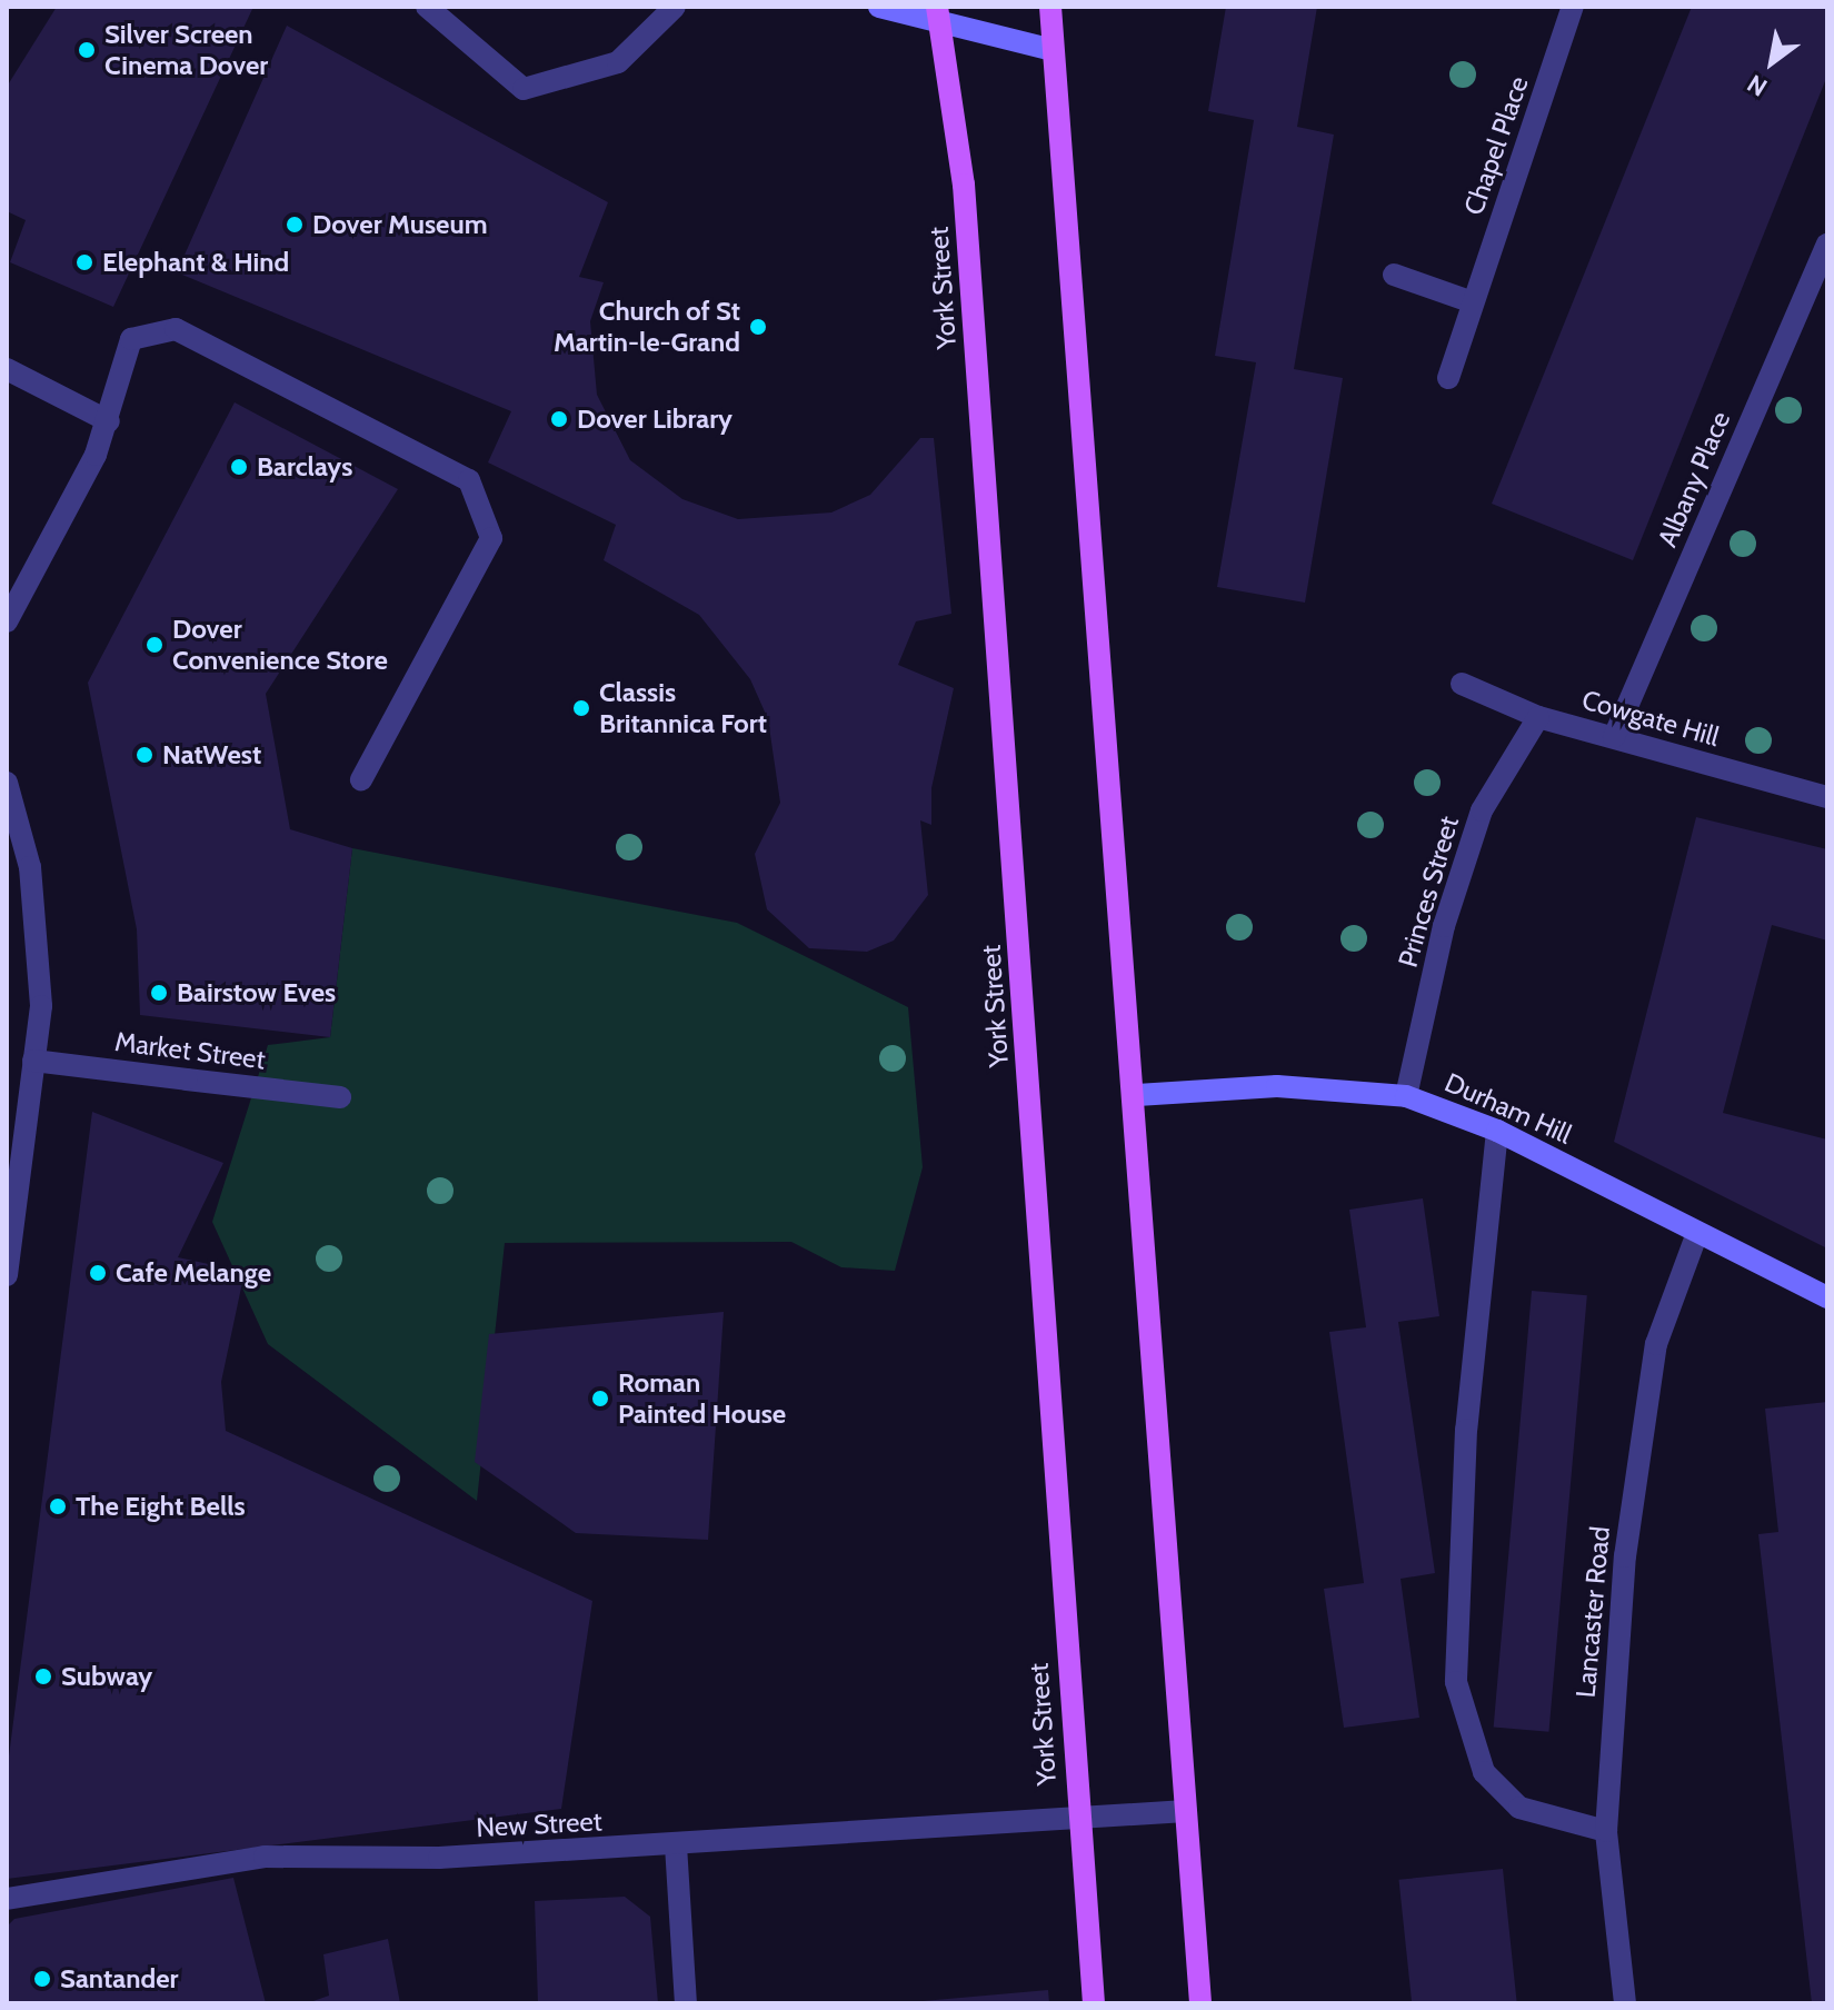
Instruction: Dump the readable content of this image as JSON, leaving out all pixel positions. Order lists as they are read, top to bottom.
{
  "streets": {
    "main road": ["York Street"],
    "street": [
      "Chapel Place",
      "Albany Place",
      "Cowgate Hill",
      "Princes Street",
      "Market Street",
      "Durham Hill",
      "Lancaster Road",
      "New Street"
    ]
  },
  "crossings": [
    ["York Street", "New Street"],
    ["Albany Place", "Cowgate Hill"],
    ["Cowgate Hill", "Princes Street"],
    ["Princes Street", "Durham Hill"],
    ["Durham Hill", "Lancaster Road"]
  ],
  "places": [
    "Silver Screen Cinema Dover",
    "Dover Museum",
    "Elephant & Hind",
    "Church of St Martin-le-Grand",
    "Dover Library",
    "Barclays",
    "Dover Convenience Store",
    "Classis Britannica Fort",
    "NatWest",
    "Bairstow Eves",
    "Cafe Melange",
    "Roman Painted House",
    "The Eight Bells",
    "Subway",
    "Santander"
  ],
  "north": "bottom left"
}
